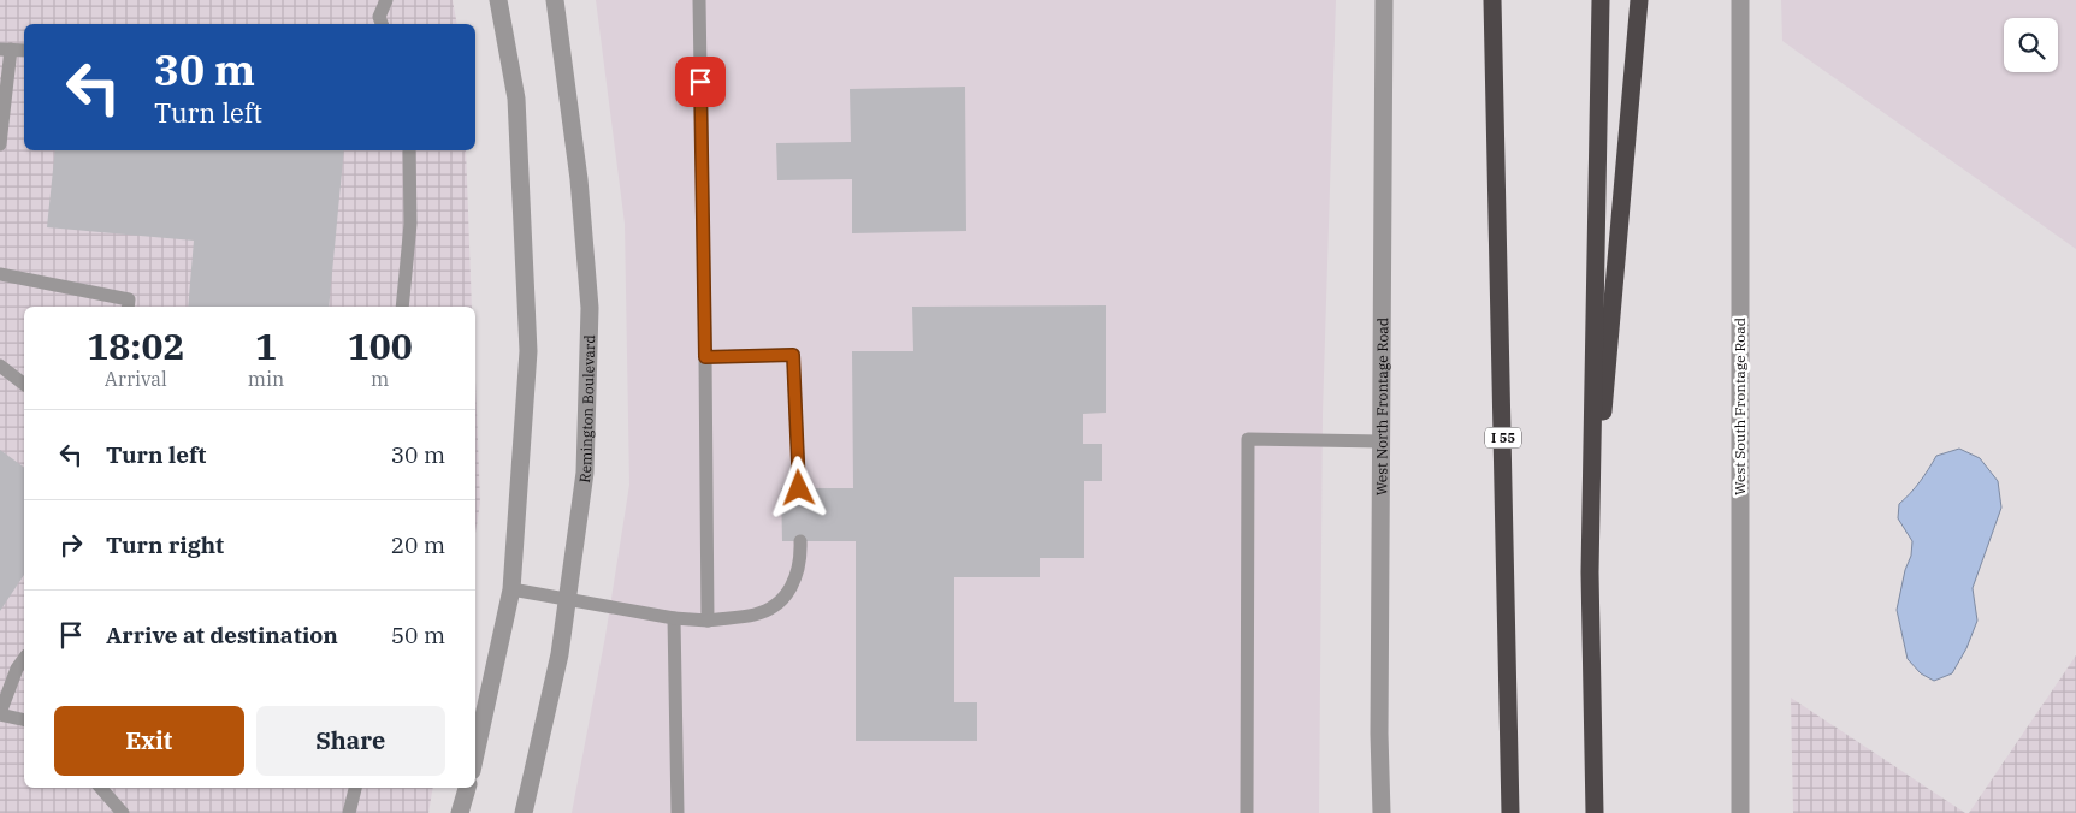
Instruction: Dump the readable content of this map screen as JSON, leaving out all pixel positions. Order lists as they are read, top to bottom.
{
  "streets": {
    "highway": ["I 55"],
    "street": ["West North Frontage Road", "West South Frontage Road", "Remington Boulevard"]
  },
  "page": {
    "turn": ["30 m", "Turn left"],
    "eta": [
      "18:02",
      "Arrival",
      "1",
      "min",
      "100",
      "m"
    ],
    "list": [
      {
        "name": "Turn left",
        "value": "30 m"
      },
      {
        "name": "Turn right",
        "value": "20 m"
      },
      {
        "name": "Arrive at destination",
        "value": "50 m"
      }
    ],
    "buttons": ["Exit", "Share"]
  }
}
